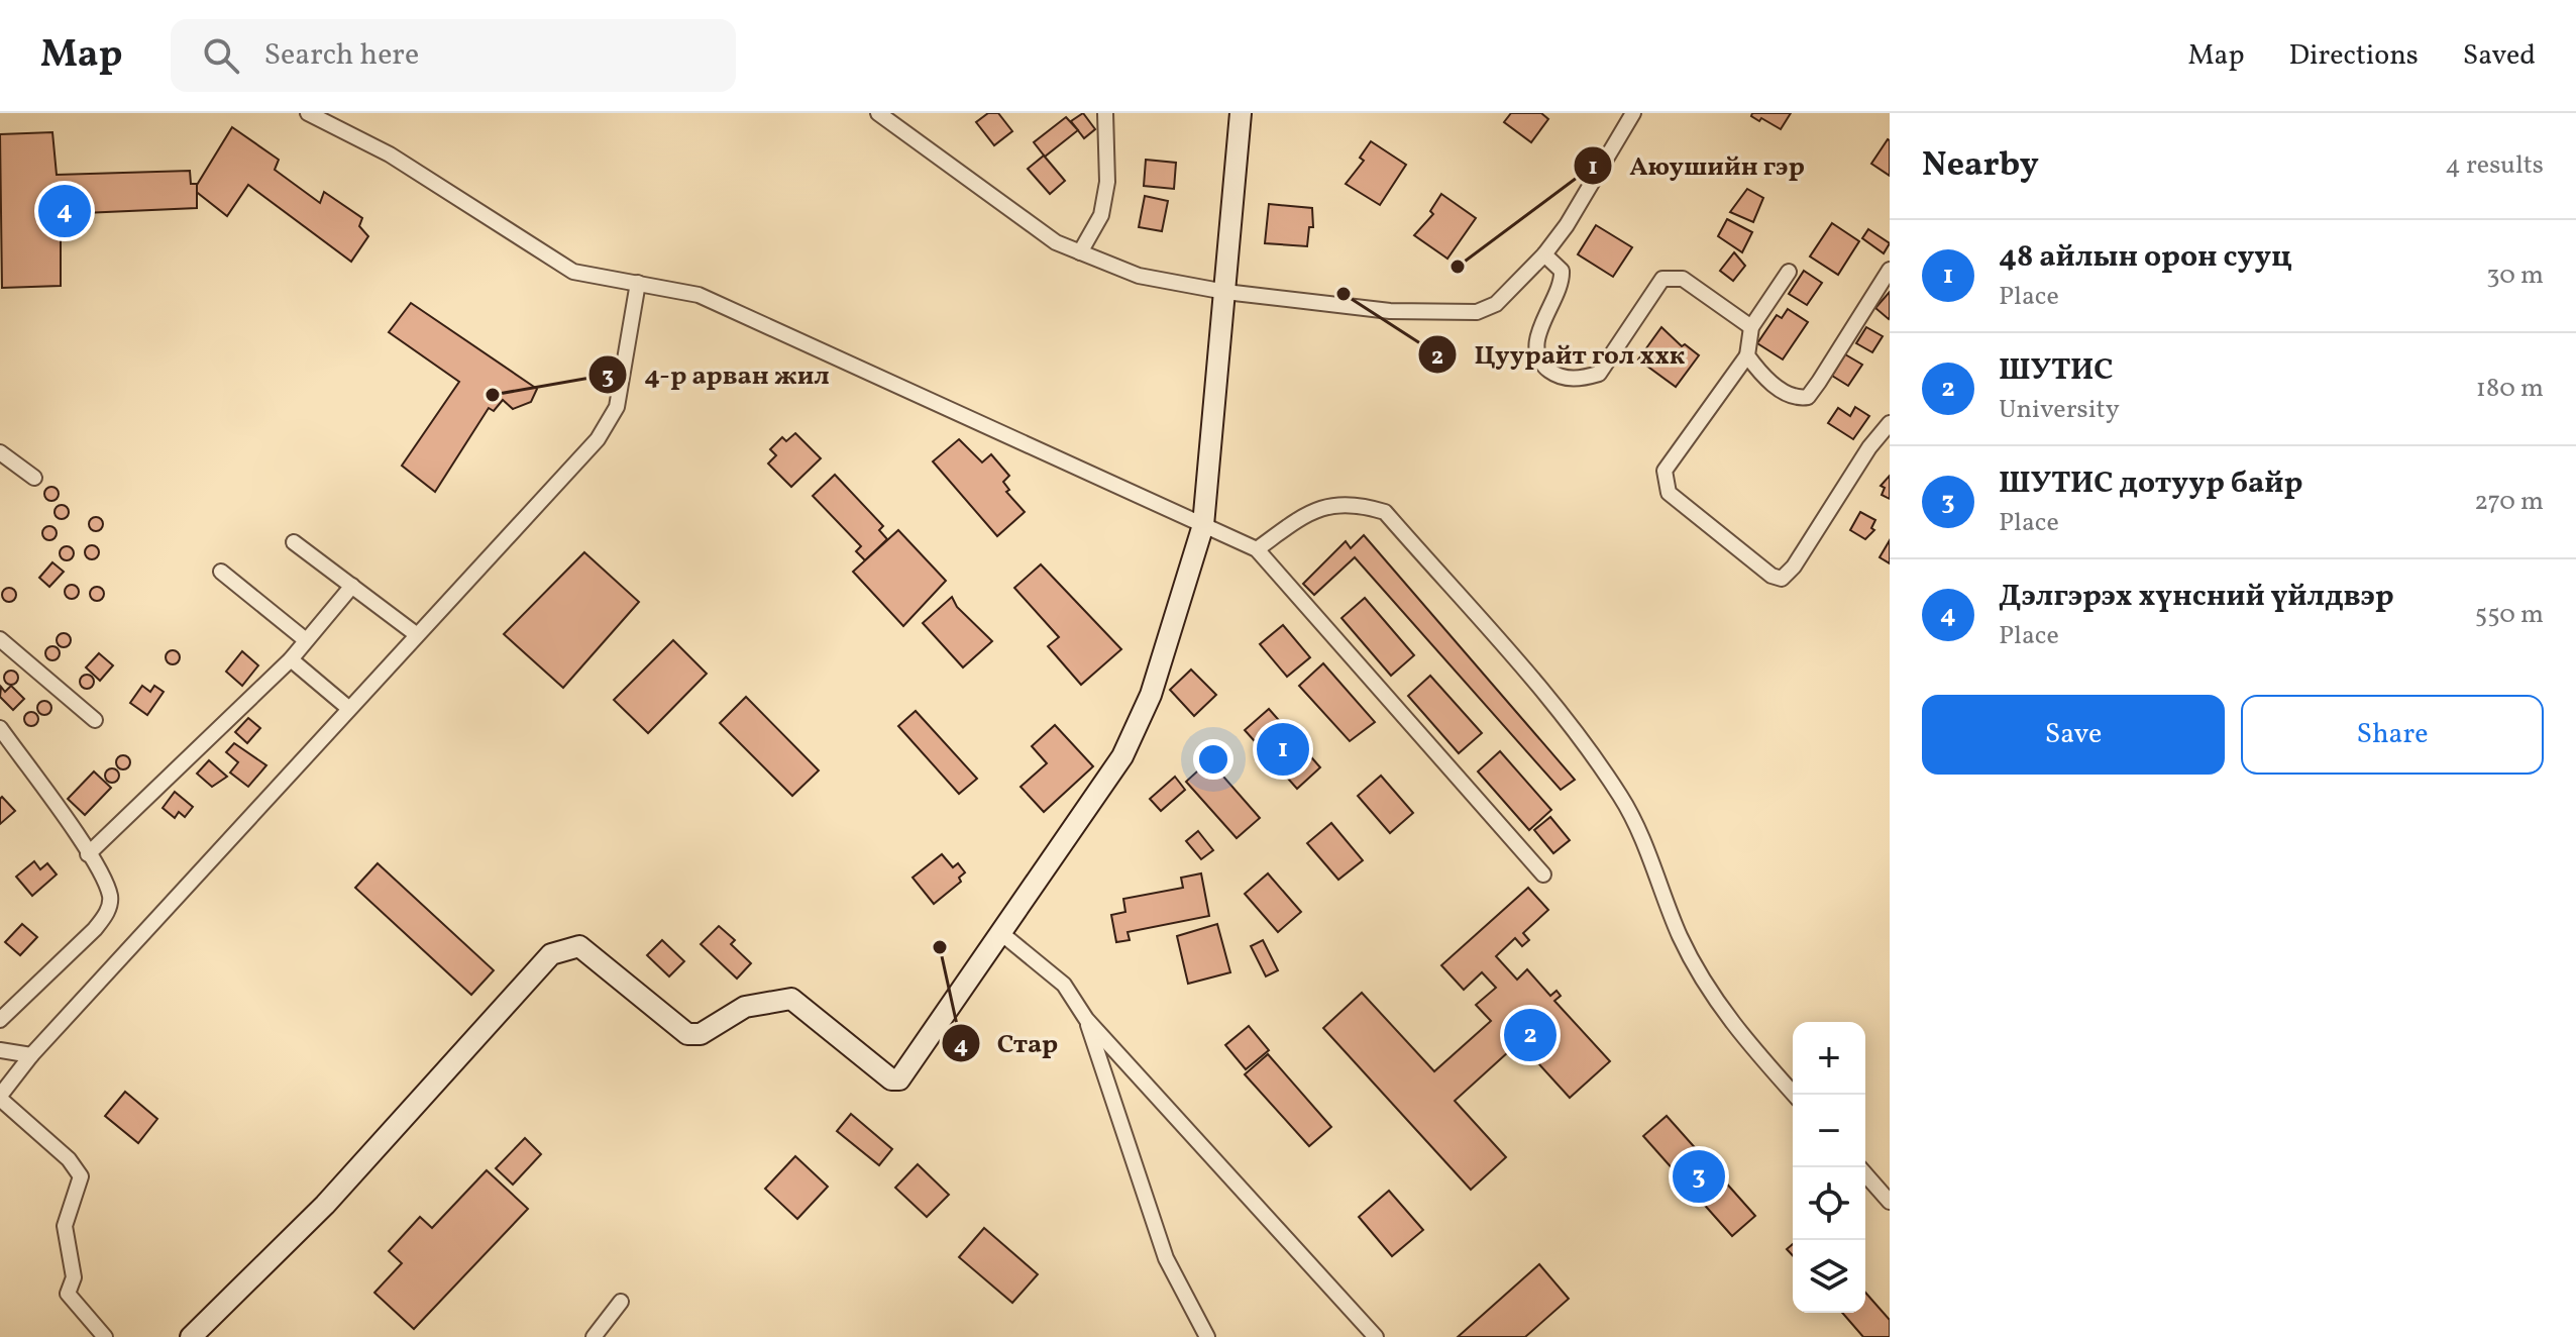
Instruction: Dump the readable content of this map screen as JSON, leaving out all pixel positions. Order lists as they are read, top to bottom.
{
  "places": [
    "Аюушийн гэр",
    "Цуурайт гол ххк",
    "4-р арван жил",
    "Стар"
  ],
  "page": {
    "header": "Map",
    "search": "Search here",
    "nav": ["Map", "Directions", "Saved"],
    "heading": ["Nearby", "4 results"],
    "pins": [
      "4",
      "1",
      "2",
      "3"
    ],
    "list": [
      {
        "mark": "1",
        "name": "48 айлын орон сууц",
        "note": "Place",
        "value": "30 m"
      },
      {
        "mark": "2",
        "name": "ШУТИС",
        "note": "University",
        "value": "180 m"
      },
      {
        "mark": "3",
        "name": "ШУТИС дотуур байр",
        "note": "Place",
        "value": "270 m"
      },
      {
        "mark": "4",
        "name": "Дэлгэрэх хүнсний үйлдвэр",
        "note": "Place",
        "value": "550 m"
      }
    ],
    "buttons": ["Save", "Share"],
    "map_buttons": ["+", "−"]
  }
}
